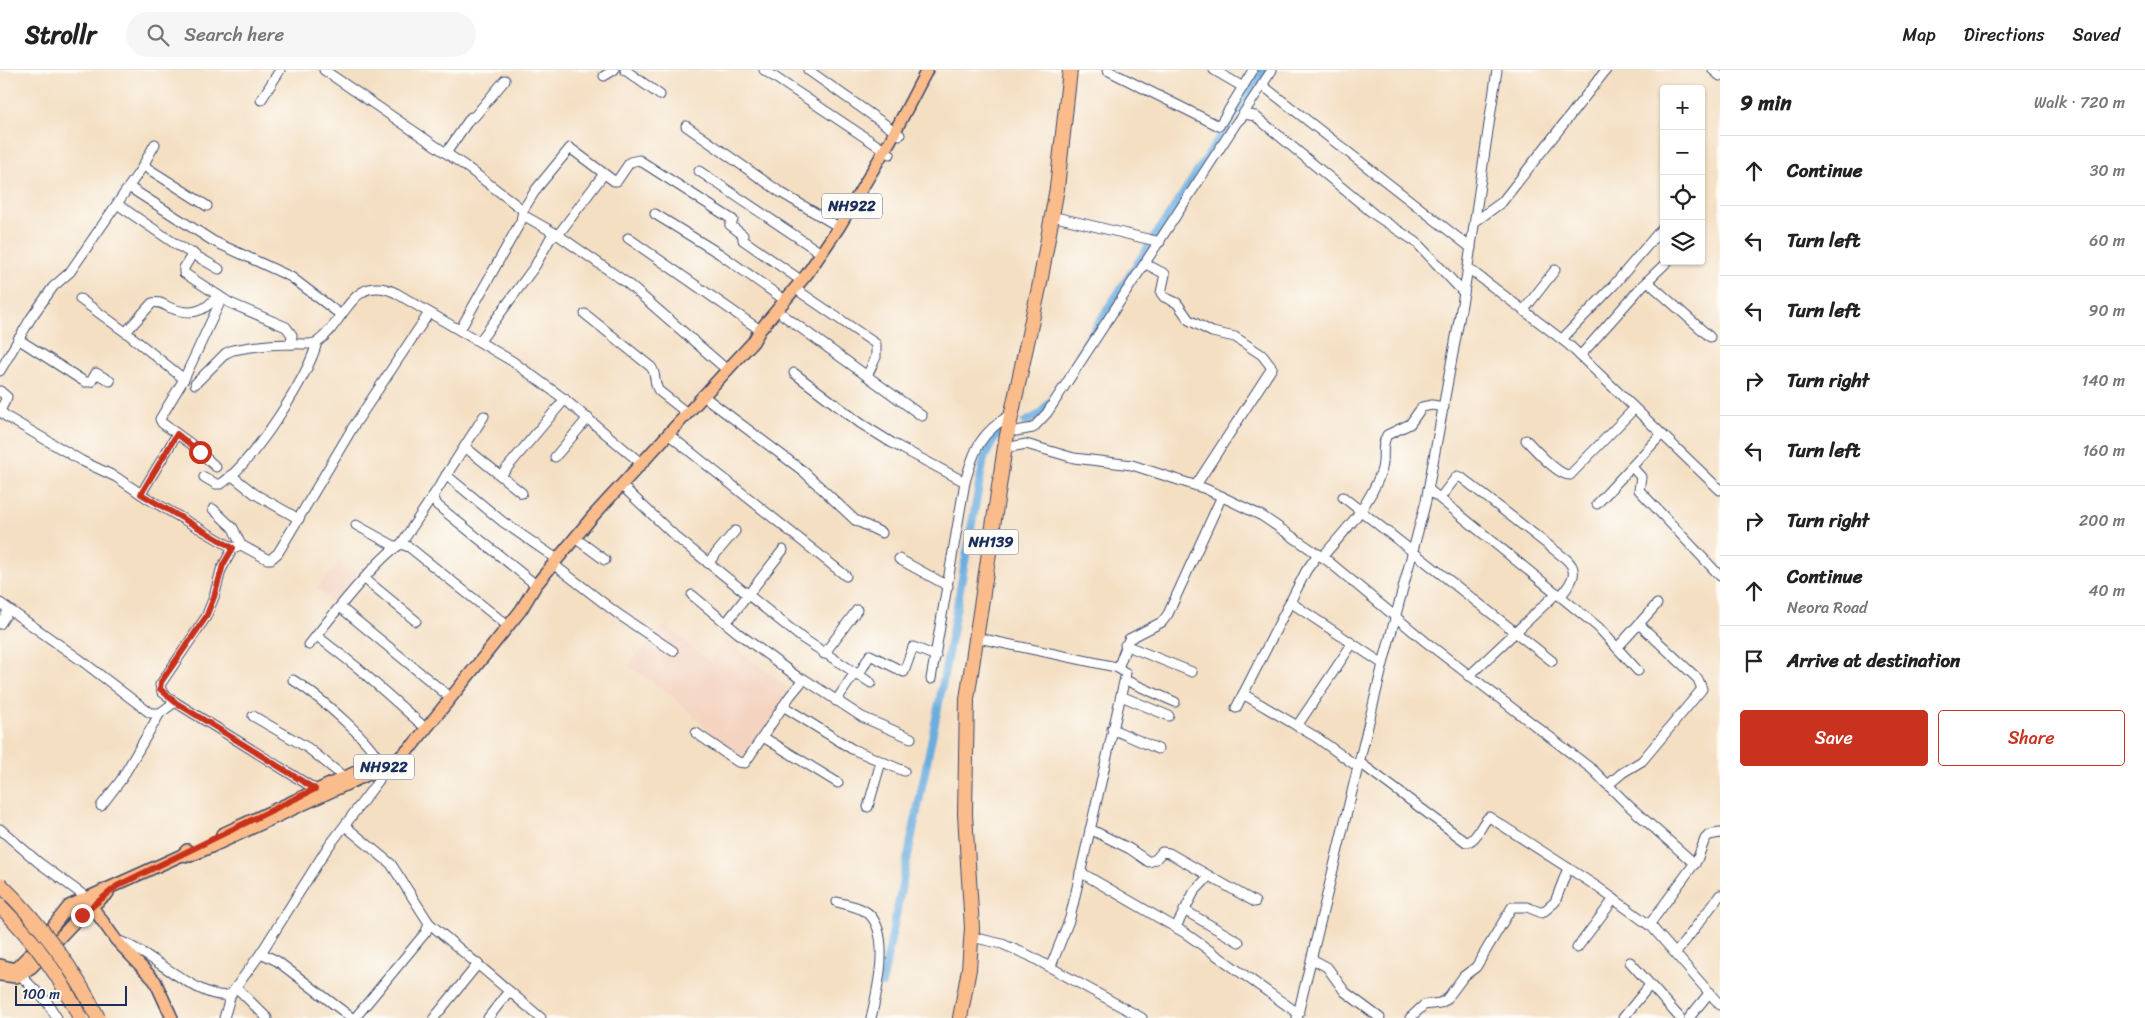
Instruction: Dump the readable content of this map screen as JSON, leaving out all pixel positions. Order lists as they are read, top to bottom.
{
  "streets": {
    "highway": ["NH139"],
    "main road": ["NH922"]
  },
  "scale_bar": "100 m",
  "page": {
    "header": "Strollr",
    "search": "Search here",
    "nav": ["Map", "Directions", "Saved"],
    "heading": ["9 min", "Walk · 720 m"],
    "map_buttons": ["+", "−"],
    "list": [
      ["Continue", "30 m"],
      ["Turn left", "60 m"],
      ["Turn left", "90 m"],
      ["Turn right", "140 m"],
      ["Turn left", "160 m"],
      ["Turn right", "200 m"],
      ["Continue", "Neora Road", "40 m"],
      "Arrive at destination"
    ],
    "buttons": ["Save", "Share"],
    "scale": "100 m"
  }
}
